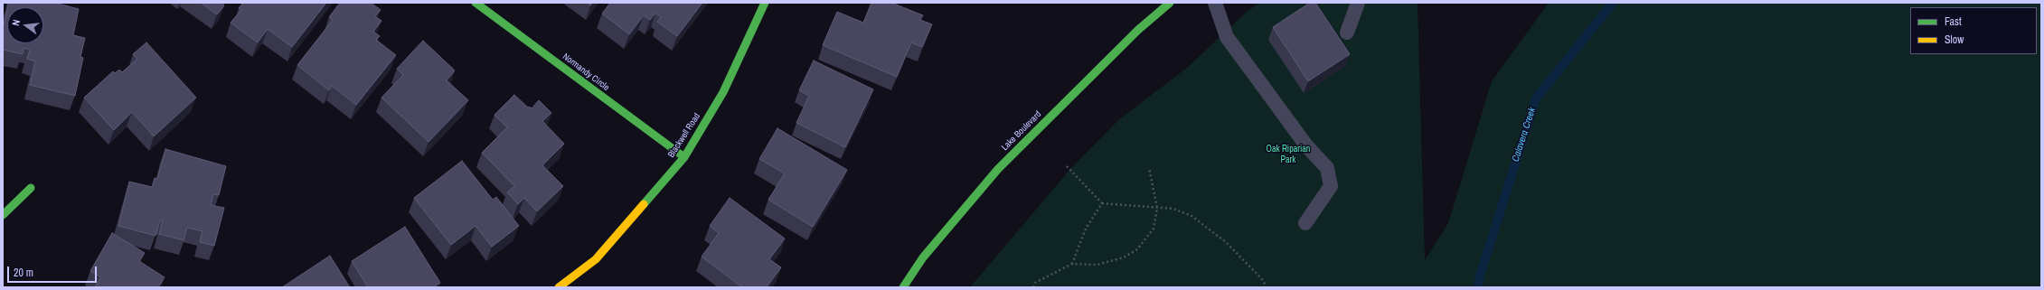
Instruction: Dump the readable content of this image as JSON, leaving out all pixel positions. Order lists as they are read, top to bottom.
{
  "streets": {
    "street": ["Normandy Circle", "Lake Boulevard", "Blackwell Road"]
  },
  "crossings": [
    ["Normandy Circle", "Blackwell Road"]
  ],
  "water": ["Calavera Creek"],
  "parks": ["Oak Riparian Park"],
  "legend": ["Fast", "Slow"],
  "scale_bar": "20 m",
  "north": "left"
}
